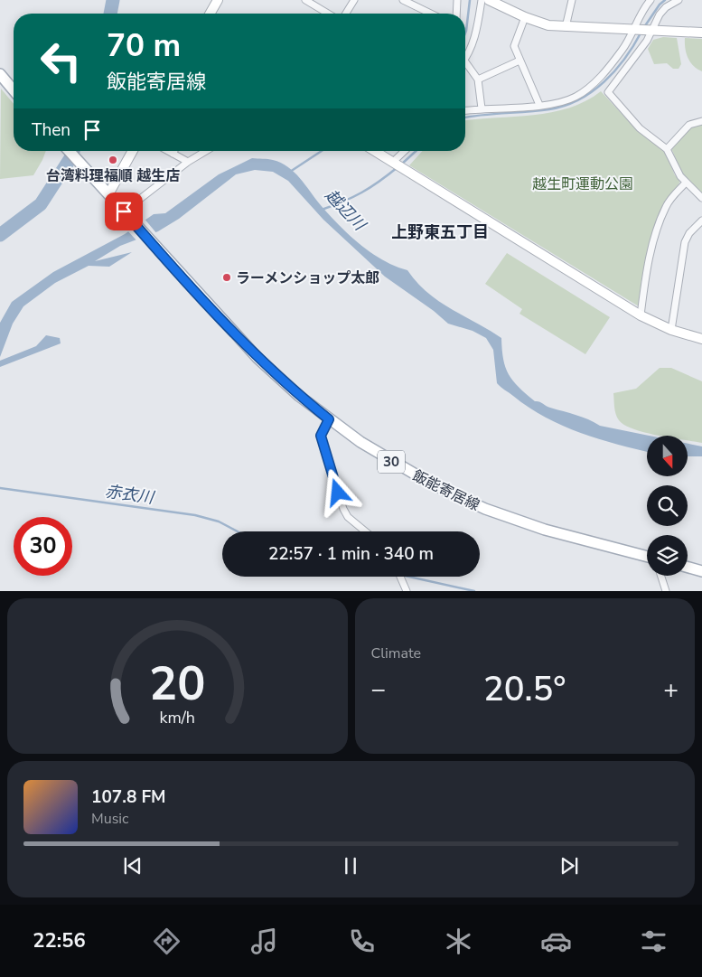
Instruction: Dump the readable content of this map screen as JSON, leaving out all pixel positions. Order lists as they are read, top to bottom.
{
  "streets": {
    "main road": ["30", "飯能寄居線"]
  },
  "districts": ["上野東五丁目"],
  "water": ["越辺川", "赤衣川"],
  "parks": ["越生町運動公園"],
  "places": ["台湾料理福順 越生店", "ラーメンショップ太郎"],
  "north": "bottom",
  "page": {
    "turn": ["70 m", "飯能寄居線"],
    "then": "Then",
    "limit": "30",
    "trip": "22:57 · 1 min · 340 m",
    "tile": "Climate",
    "heat": ["−", "20.5°", "+"],
    "song": ["107.8 FM", "Music"],
    "tabs": "22:56",
    "gauge": ["20", "km/h"]
  }
}
